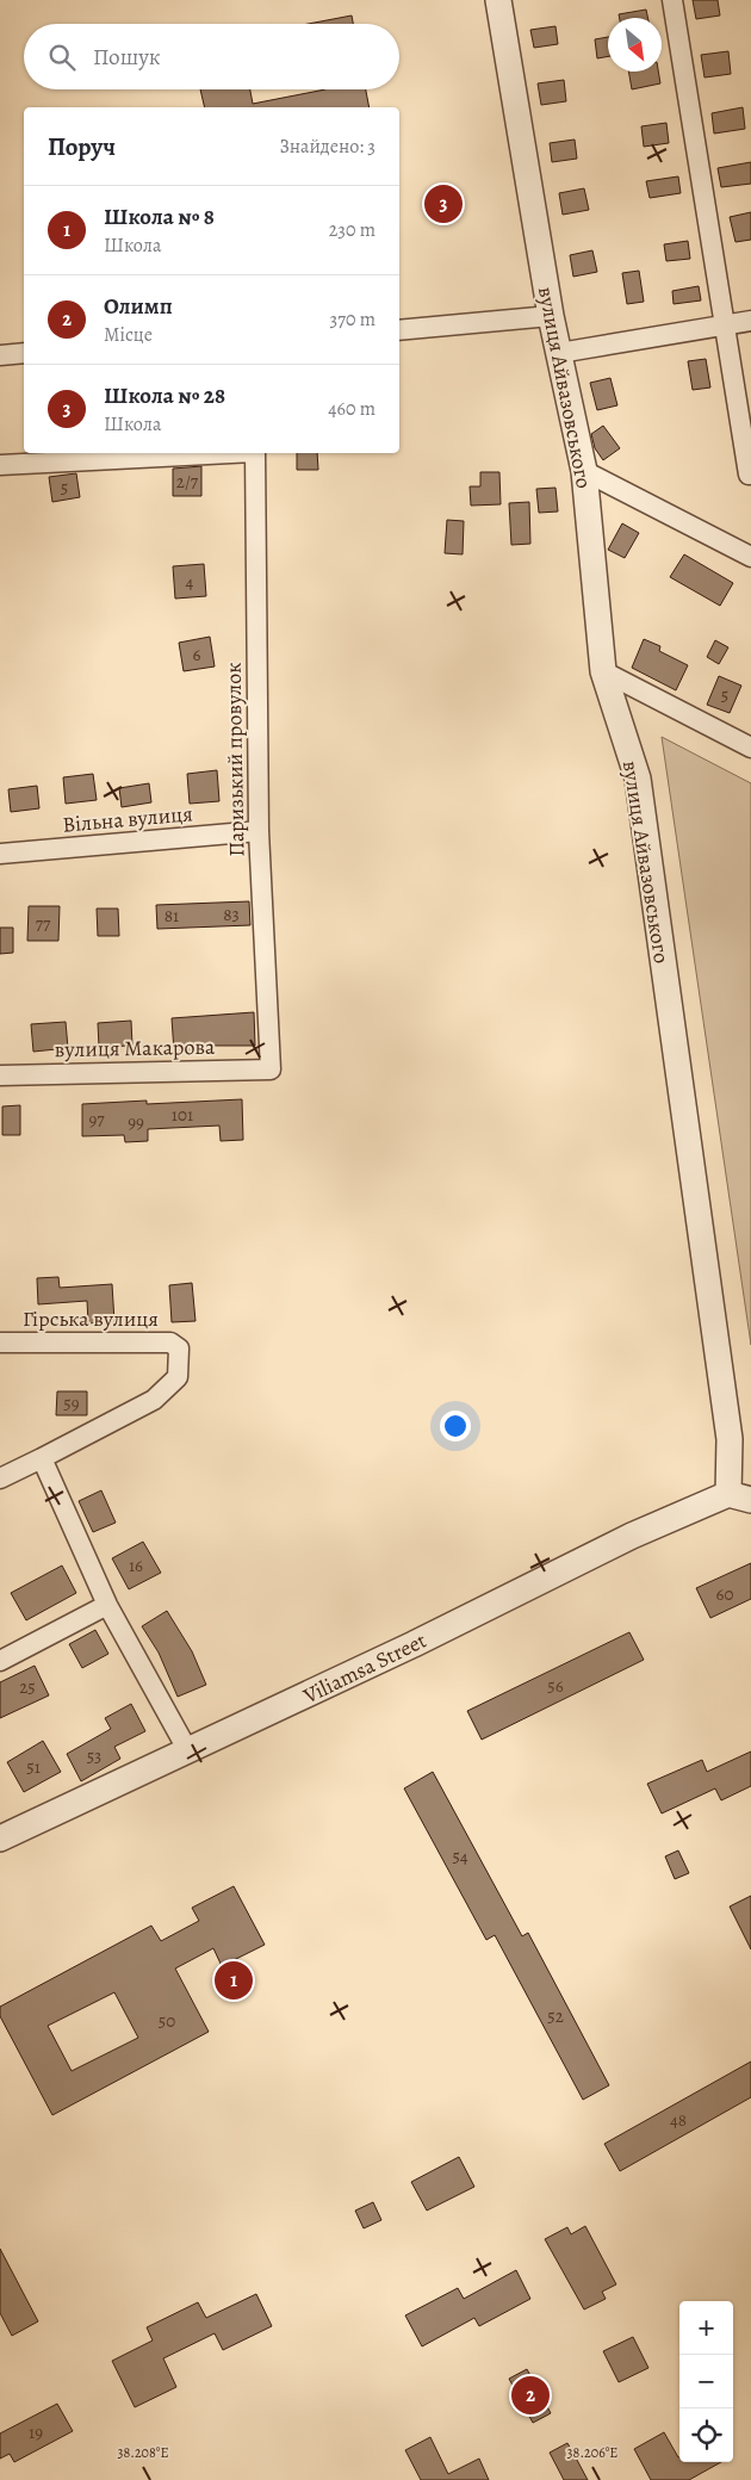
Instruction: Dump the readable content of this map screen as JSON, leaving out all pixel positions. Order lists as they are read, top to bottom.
{
  "streets": {
    "street": [
      "вулиця Айвазовського",
      "Паризький провулок",
      "Вільна вулиця",
      "вулиця Макарова",
      "Гірська вулиця",
      "Viliamsa Street"
    ]
  },
  "crossings": [
    ["вулиця Айвазовського", "Viliamsa Street"],
    ["Паризький провулок", "Вільна вулиця"],
    ["Паризький провулок", "вулиця Макарова"]
  ],
  "house_numbers": [
    "2/7",
    "5",
    "4",
    "6",
    "5",
    "83",
    "81",
    "77",
    "101",
    "97",
    "99",
    "59",
    "16",
    "60",
    "56",
    "25",
    "53",
    "51",
    "54",
    "52",
    "50",
    "48",
    "19"
  ],
  "north": "bottom right",
  "page": {
    "search": "Пошук",
    "heading": ["Поруч", "Знайдено: 3"],
    "pins": ["3", "1", "2"],
    "list": [
      {
        "mark": "1",
        "name": "Школа № 8",
        "note": "Школа",
        "value": "230 m"
      },
      {
        "mark": "2",
        "name": "Олимп",
        "note": "Місце",
        "value": "370 m"
      },
      {
        "mark": "3",
        "name": "Школа № 28",
        "note": "Школа",
        "value": "460 m"
      }
    ],
    "map_buttons": ["+", "−"]
  },
  "coordinates": ["38.208°E", "38.206°E"]
}
